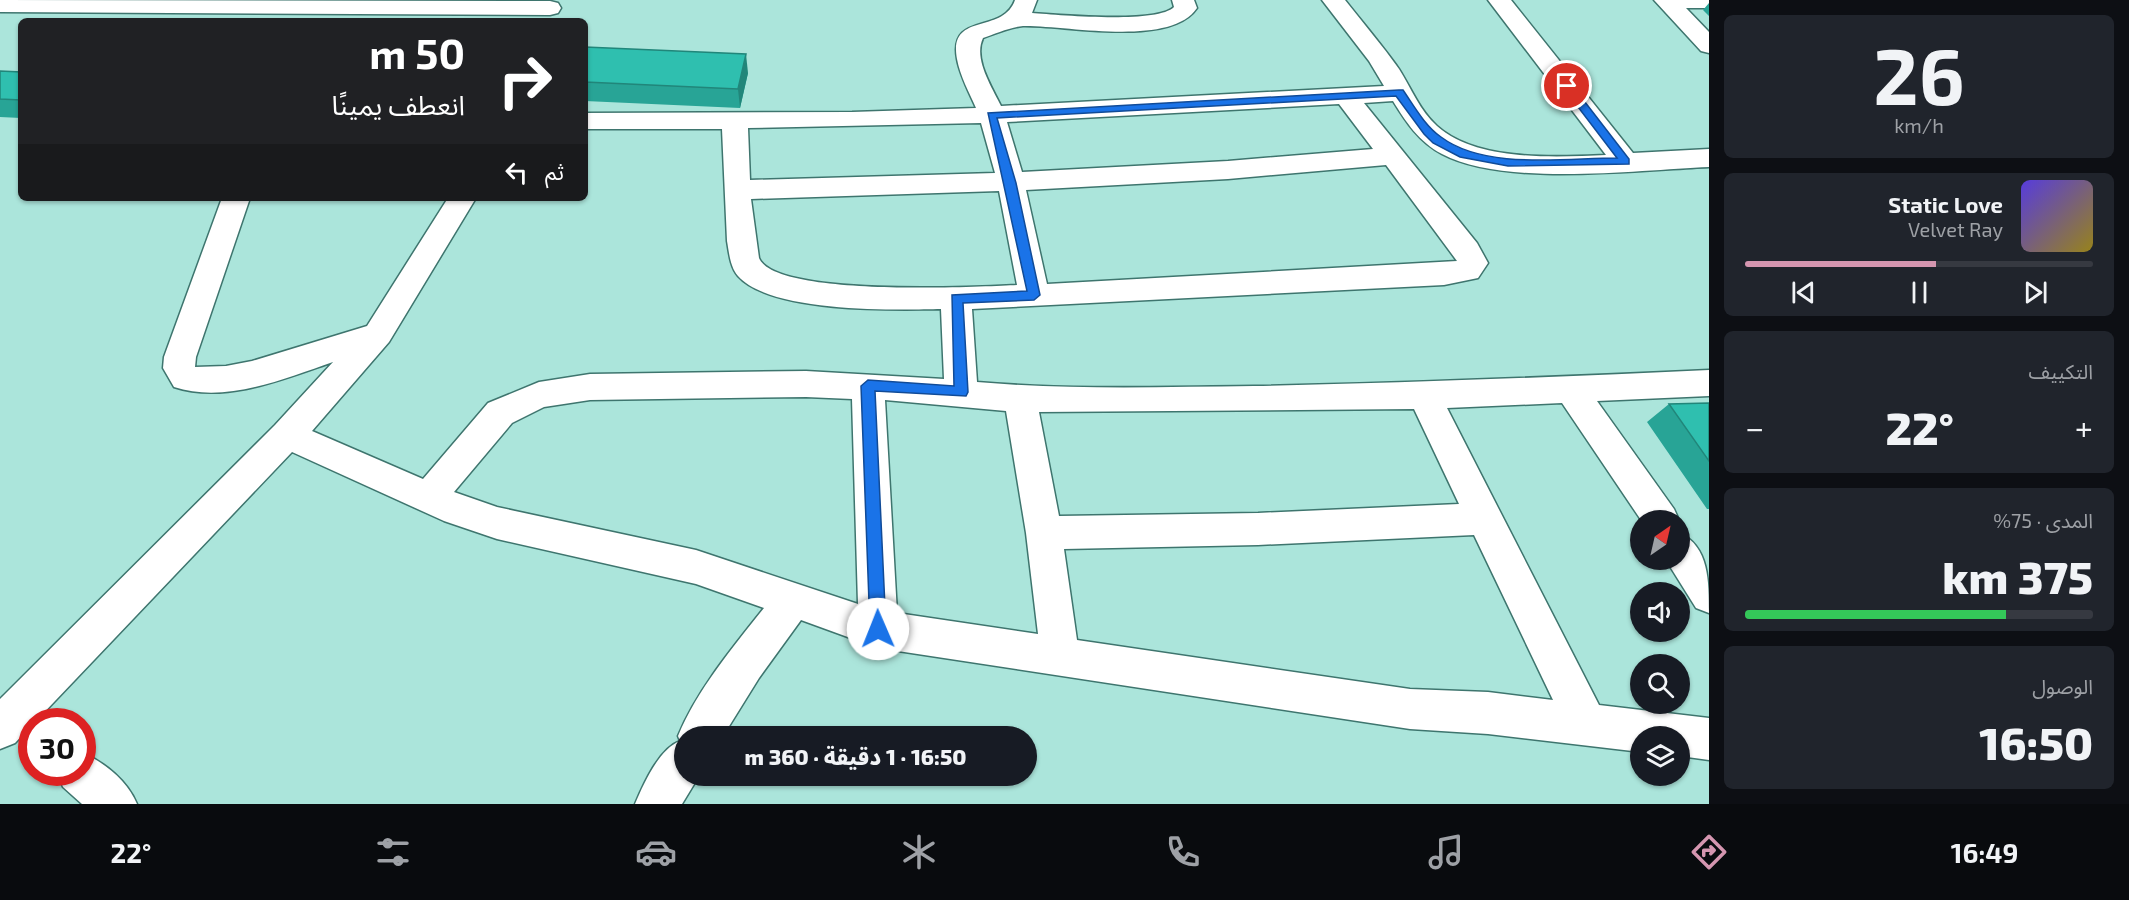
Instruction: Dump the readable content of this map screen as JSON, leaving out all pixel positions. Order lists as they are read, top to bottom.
{
  "north": "top right",
  "page": {
    "tile": [
      ["26", "km/h"],
      "التكييف",
      ["المدى · 75%", "375 km"],
      ["الوصول", "16:50"]
    ],
    "turn": ["50 m", "انعطف يمينًا"],
    "then": "ثم",
    "song": ["Static Love", "Velvet Ray"],
    "heat": ["−", "22°", "+"],
    "limit": "30",
    "trip": "16:50 · 1 دقيقة · 360 m",
    "tabs": ["16:49", "22°"]
  }
}
